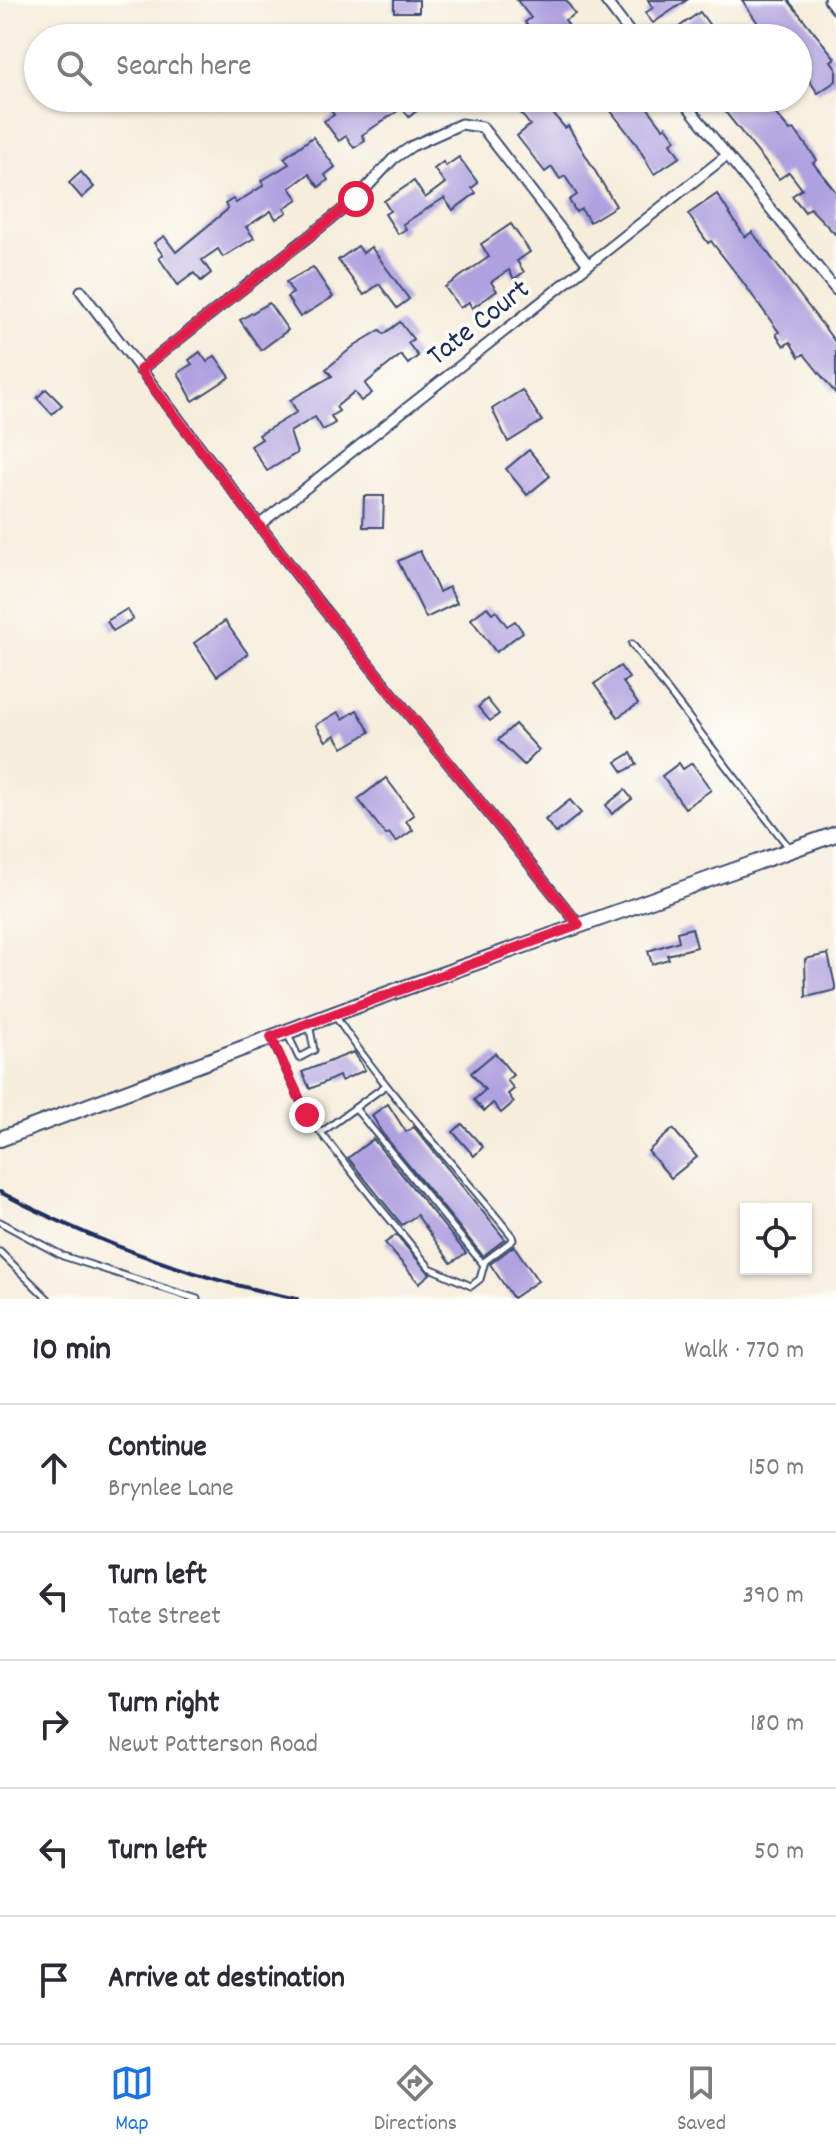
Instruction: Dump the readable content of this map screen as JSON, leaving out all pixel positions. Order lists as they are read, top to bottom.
{
  "streets": {
    "street": ["Tate Court"]
  },
  "page": {
    "search": "Search here",
    "heading": ["10 min", "Walk · 770 m"],
    "list": [
      ["Continue", "Brynlee Lane", "150 m"],
      ["Turn left", "Tate Street", "390 m"],
      ["Turn right", "Newt Patterson Road", "180 m"],
      ["Turn left", "50 m"],
      "Arrive at destination"
    ],
    "nav": ["Map", "Directions", "Saved"]
  }
}
